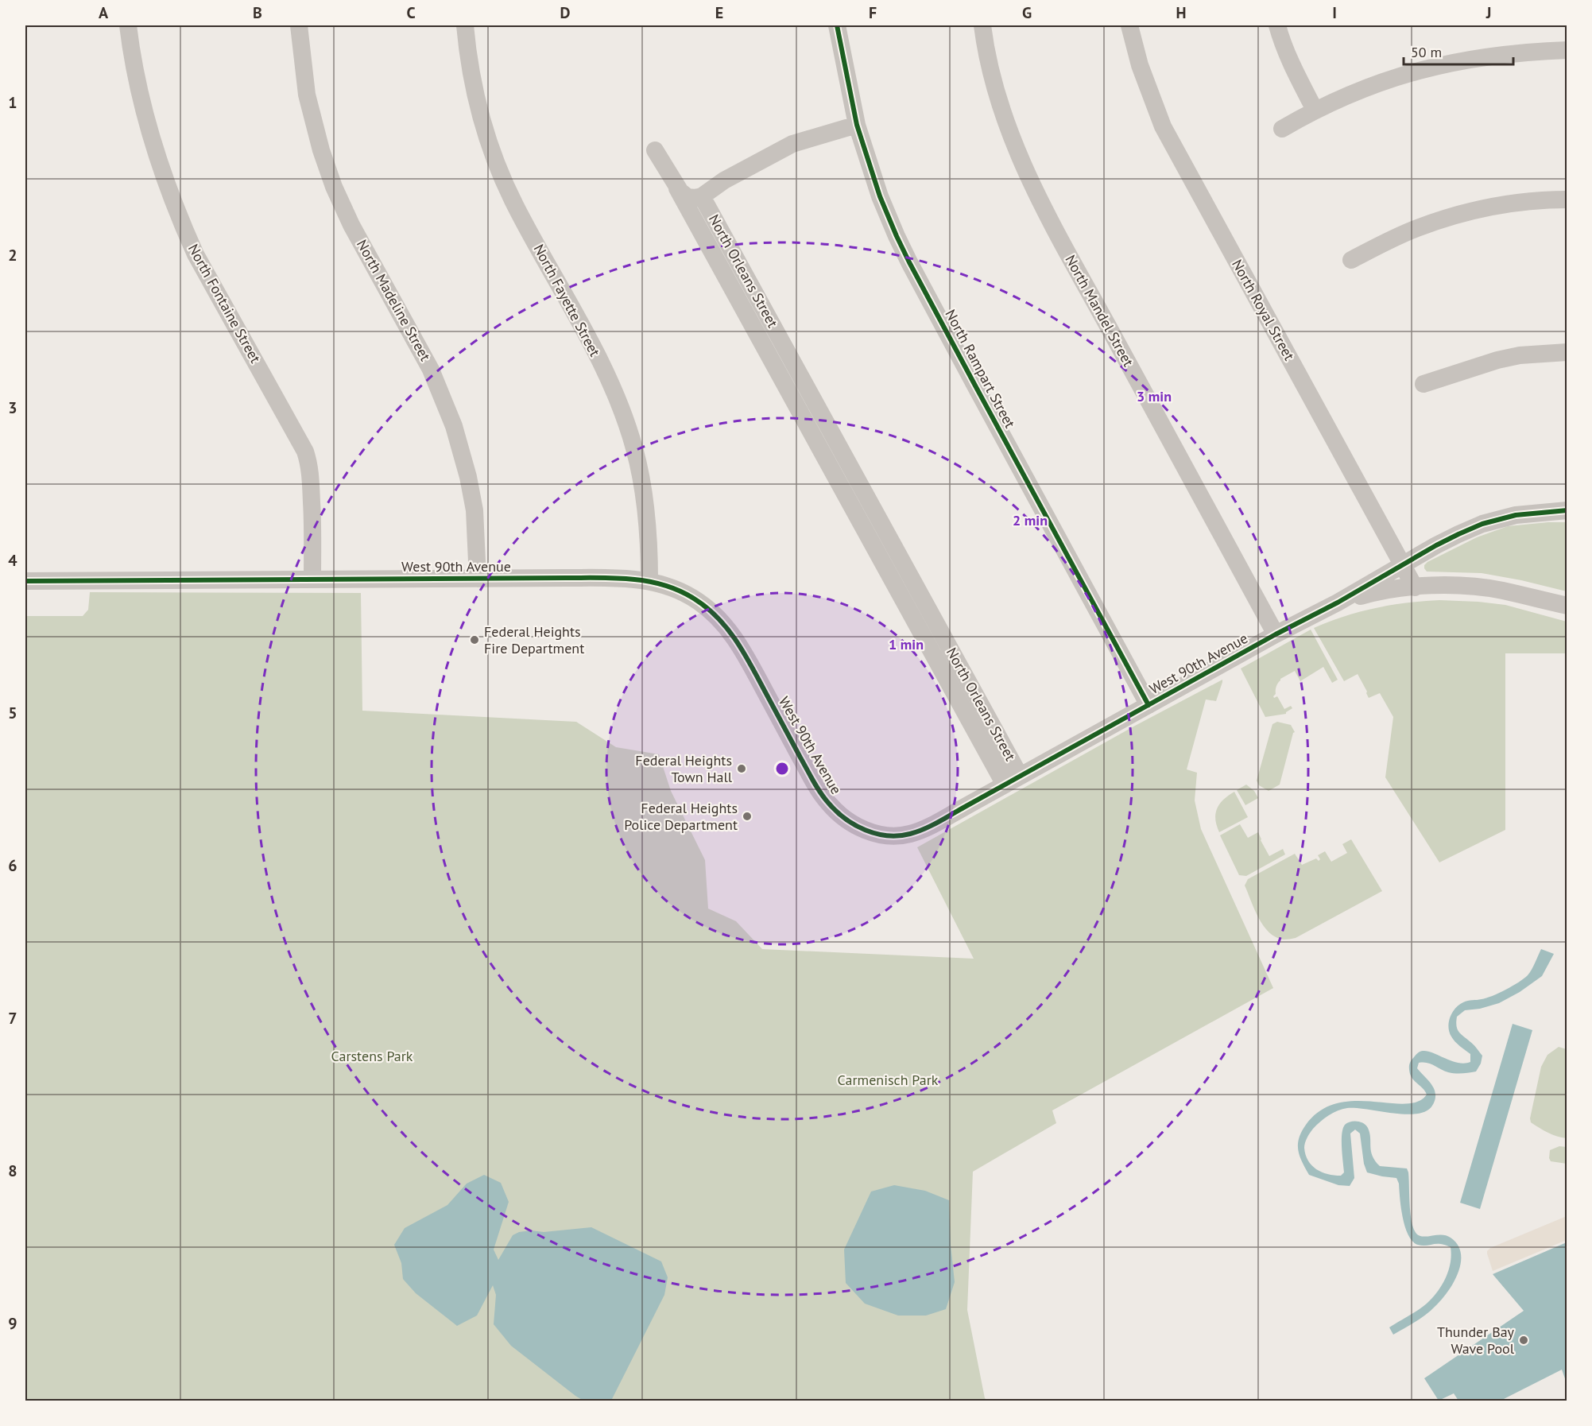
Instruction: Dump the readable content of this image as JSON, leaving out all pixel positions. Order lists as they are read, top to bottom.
{
  "streets": {
    "street": [
      "North Orleans Street",
      "North Madeline Street",
      "North Fayette Street",
      "North Fontaine Street",
      "North Royal Street",
      "North Mandel Street",
      "North Rampart Street",
      "West 90th Avenue"
    ]
  },
  "crossings": [
    ["North Orleans Street", "West 90th Avenue"],
    ["North Madeline Street", "West 90th Avenue"],
    ["North Fayette Street", "West 90th Avenue"],
    ["North Fontaine Street", "West 90th Avenue"],
    ["North Royal Street", "West 90th Avenue"],
    ["North Mandel Street", "West 90th Avenue"],
    ["North Rampart Street", "West 90th Avenue"]
  ],
  "parks": ["Carstens Park", "Carmenisch Park"],
  "places": [
    "Federal Heights Fire Department",
    "Federal Heights Town Hall",
    "Federal Heights Police Department",
    "Thunder Bay Wave Pool"
  ],
  "scale_bar": "50 m",
  "grid": {
    "columns": [
      "A",
      "B",
      "C",
      "D",
      "E",
      "F",
      "G",
      "H",
      "I",
      "J"
    ],
    "rows": [
      "1",
      "2",
      "3",
      "4",
      "5",
      "6",
      "7",
      "8",
      "9"
    ]
  },
  "rings": ["3 min", "2 min", "1 min"]
}
